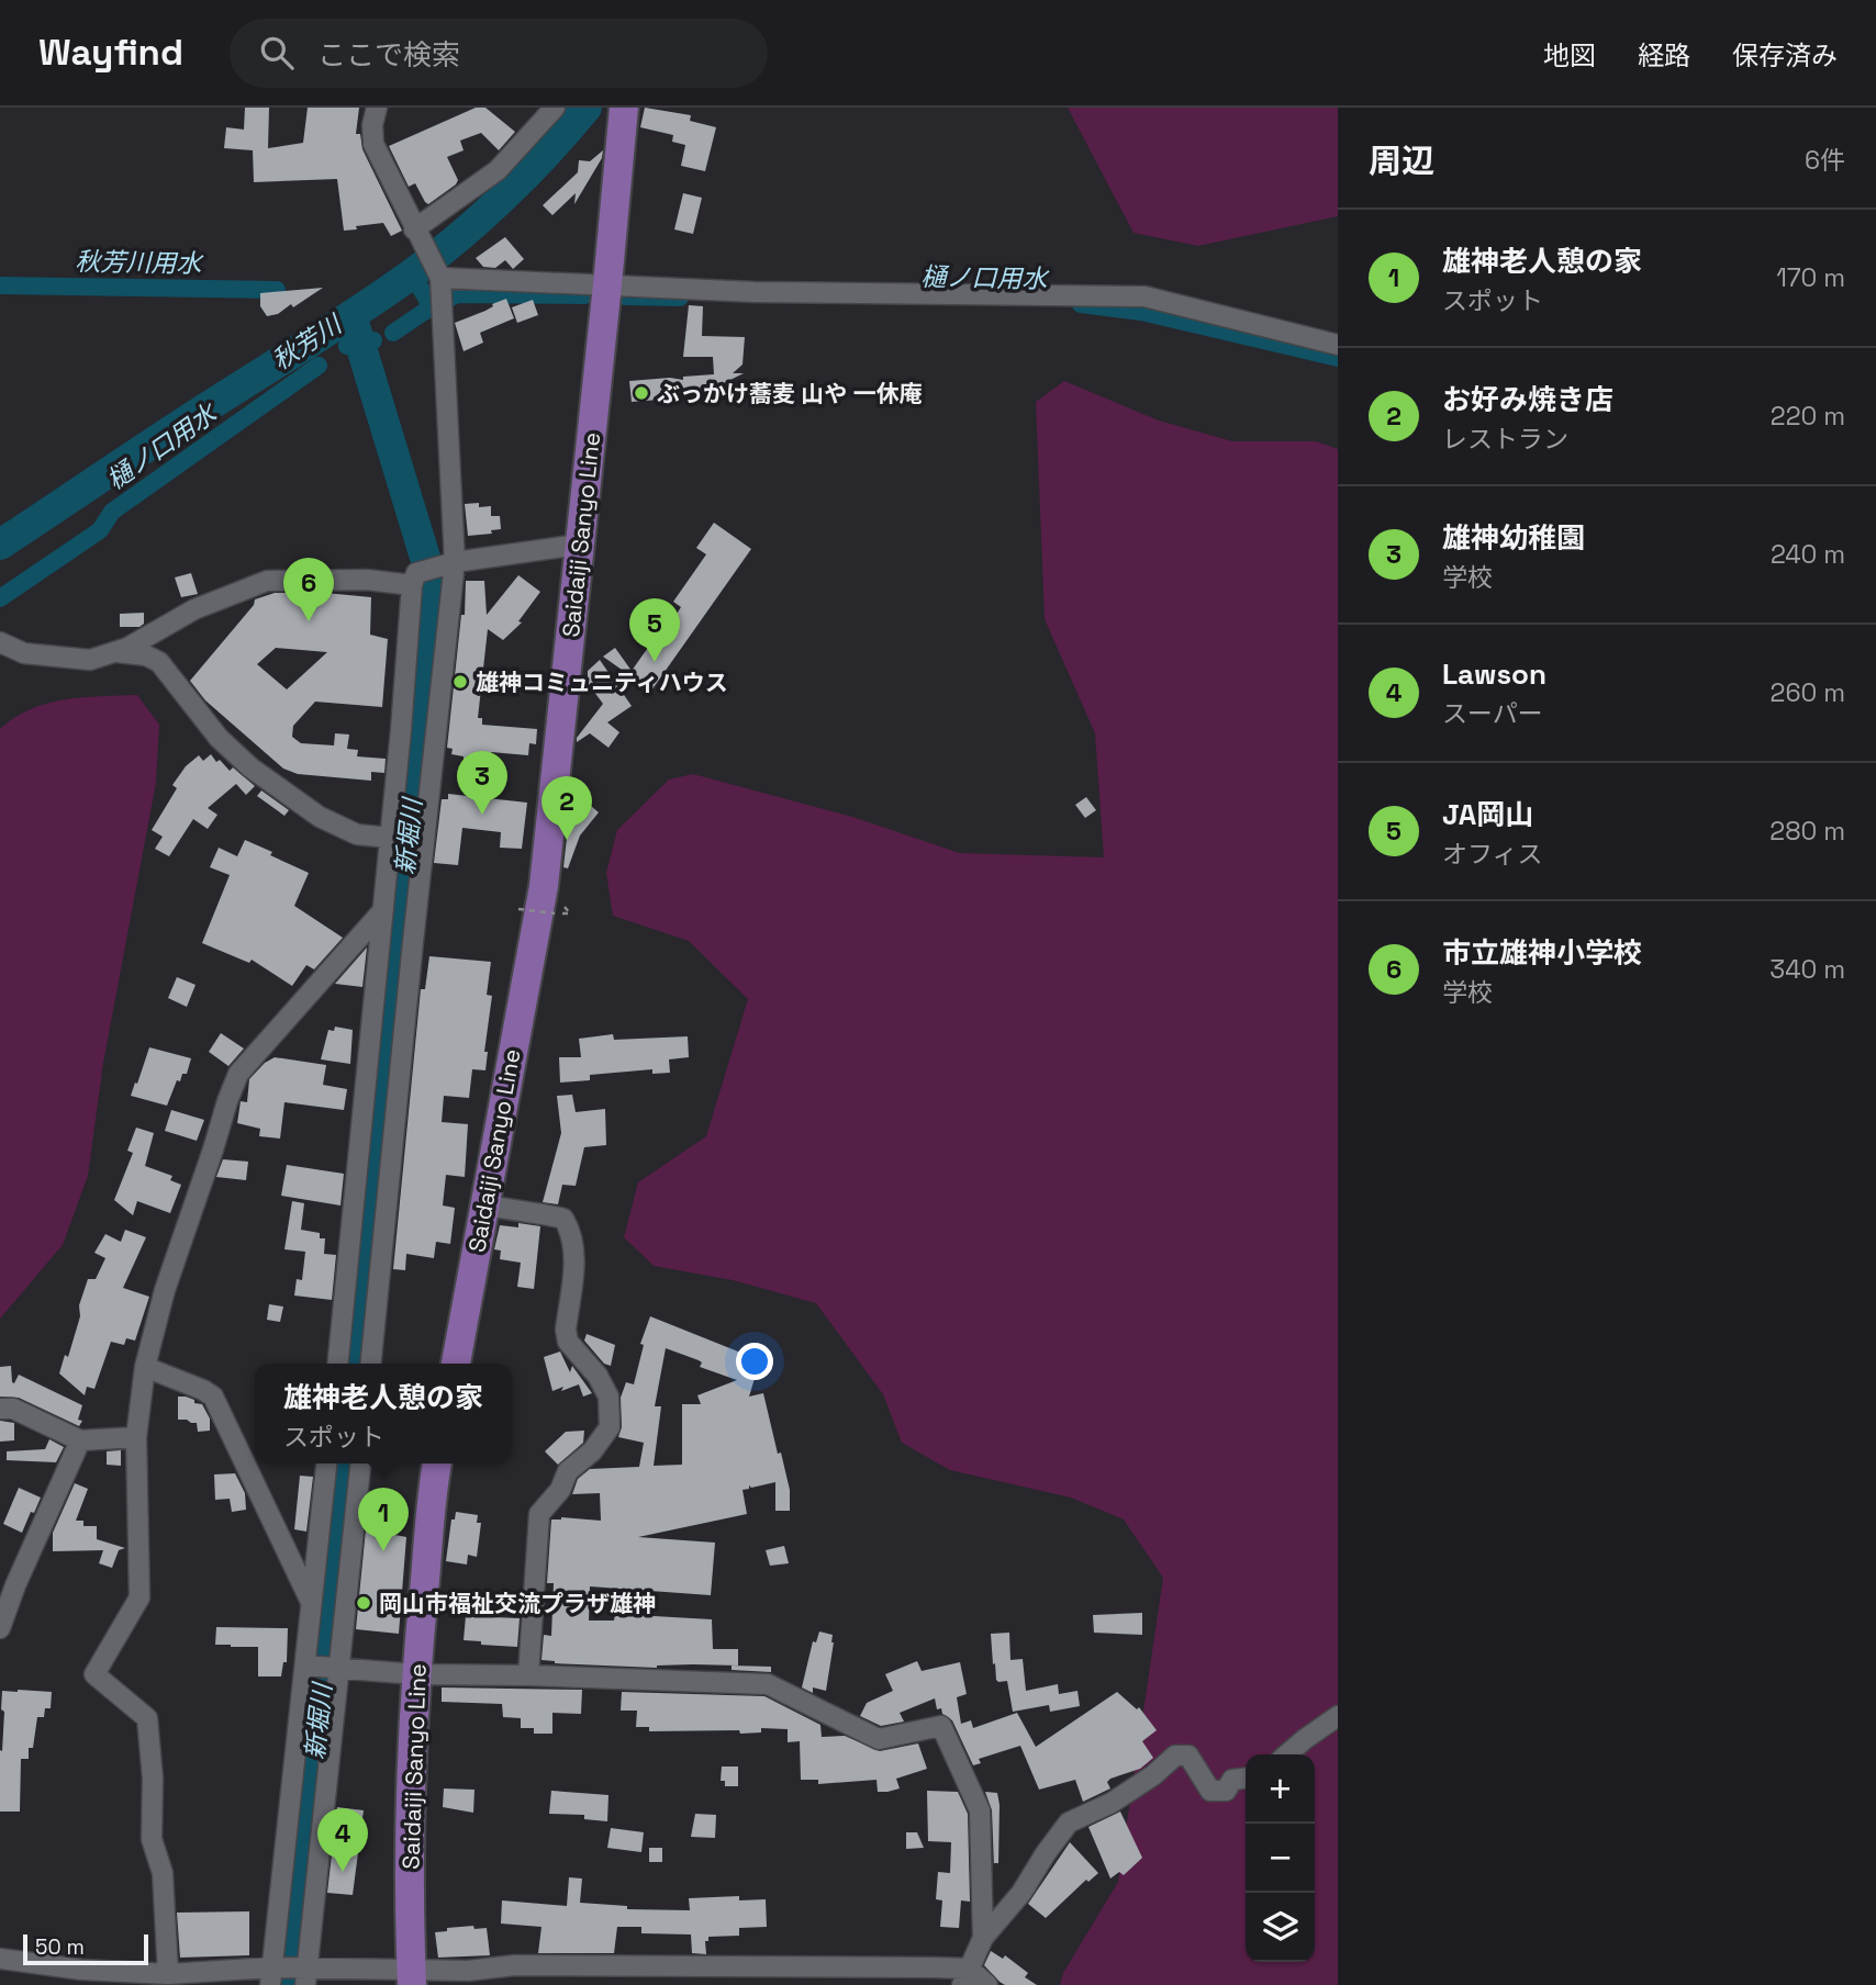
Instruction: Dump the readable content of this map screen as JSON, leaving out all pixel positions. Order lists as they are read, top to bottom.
{
  "streets": {
    "main road": ["Saidaiji Sanyo Line"]
  },
  "water": [
    "秋芳川用水",
    "樋ノ口用水",
    "秋芳川",
    "新堀川"
  ],
  "places": ["ぶっかけ蕎麦 山や 一休庵", "雄神コミュニティハウス", "岡山市福祉交流プラザ雄神"],
  "scale_bar": "50 m",
  "page": {
    "header": "Wayfind",
    "search": "ここで検索",
    "nav": ["地図", "経路", "保存済み"],
    "heading": ["周辺", "6件"],
    "list": [
      {
        "mark": "1",
        "name": "雄神老人憩の家",
        "note": "スポット",
        "value": "170 m"
      },
      {
        "mark": "2",
        "name": "お好み焼き店",
        "note": "レストラン",
        "value": "220 m"
      },
      {
        "mark": "3",
        "name": "雄神幼稚園",
        "note": "学校",
        "value": "240 m"
      },
      {
        "mark": "4",
        "name": "Lawson",
        "note": "スーパー",
        "value": "260 m"
      },
      {
        "mark": "5",
        "name": "JA岡山",
        "note": "オフィス",
        "value": "280 m"
      },
      {
        "mark": "6",
        "name": "市立雄神小学校",
        "note": "学校",
        "value": "340 m"
      }
    ],
    "pins": [
      "6",
      "5",
      "3",
      "2",
      "1",
      "4"
    ],
    "popup": ["雄神老人憩の家", "スポット"],
    "map_buttons": ["+", "−"],
    "scale": "50 m"
  }
}
